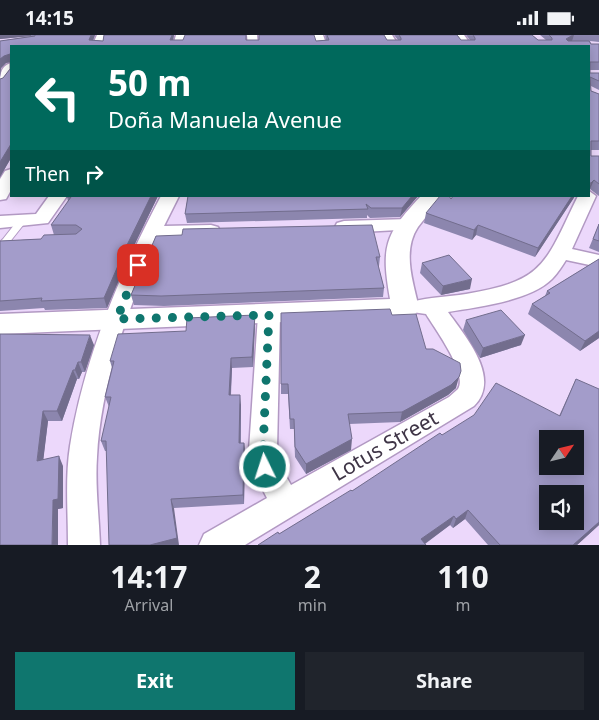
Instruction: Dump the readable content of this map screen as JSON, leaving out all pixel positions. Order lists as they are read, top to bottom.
{
  "streets": {
    "street": ["Lotus Street"]
  },
  "north": "top right",
  "page": {
    "status": "14:15",
    "turn": ["50 m", "Doña Manuela Avenue"],
    "then": "Then",
    "eta": [
      "14:17",
      "Arrival",
      "2",
      "min",
      "110",
      "m"
    ],
    "buttons": ["Exit", "Share"]
  }
}
